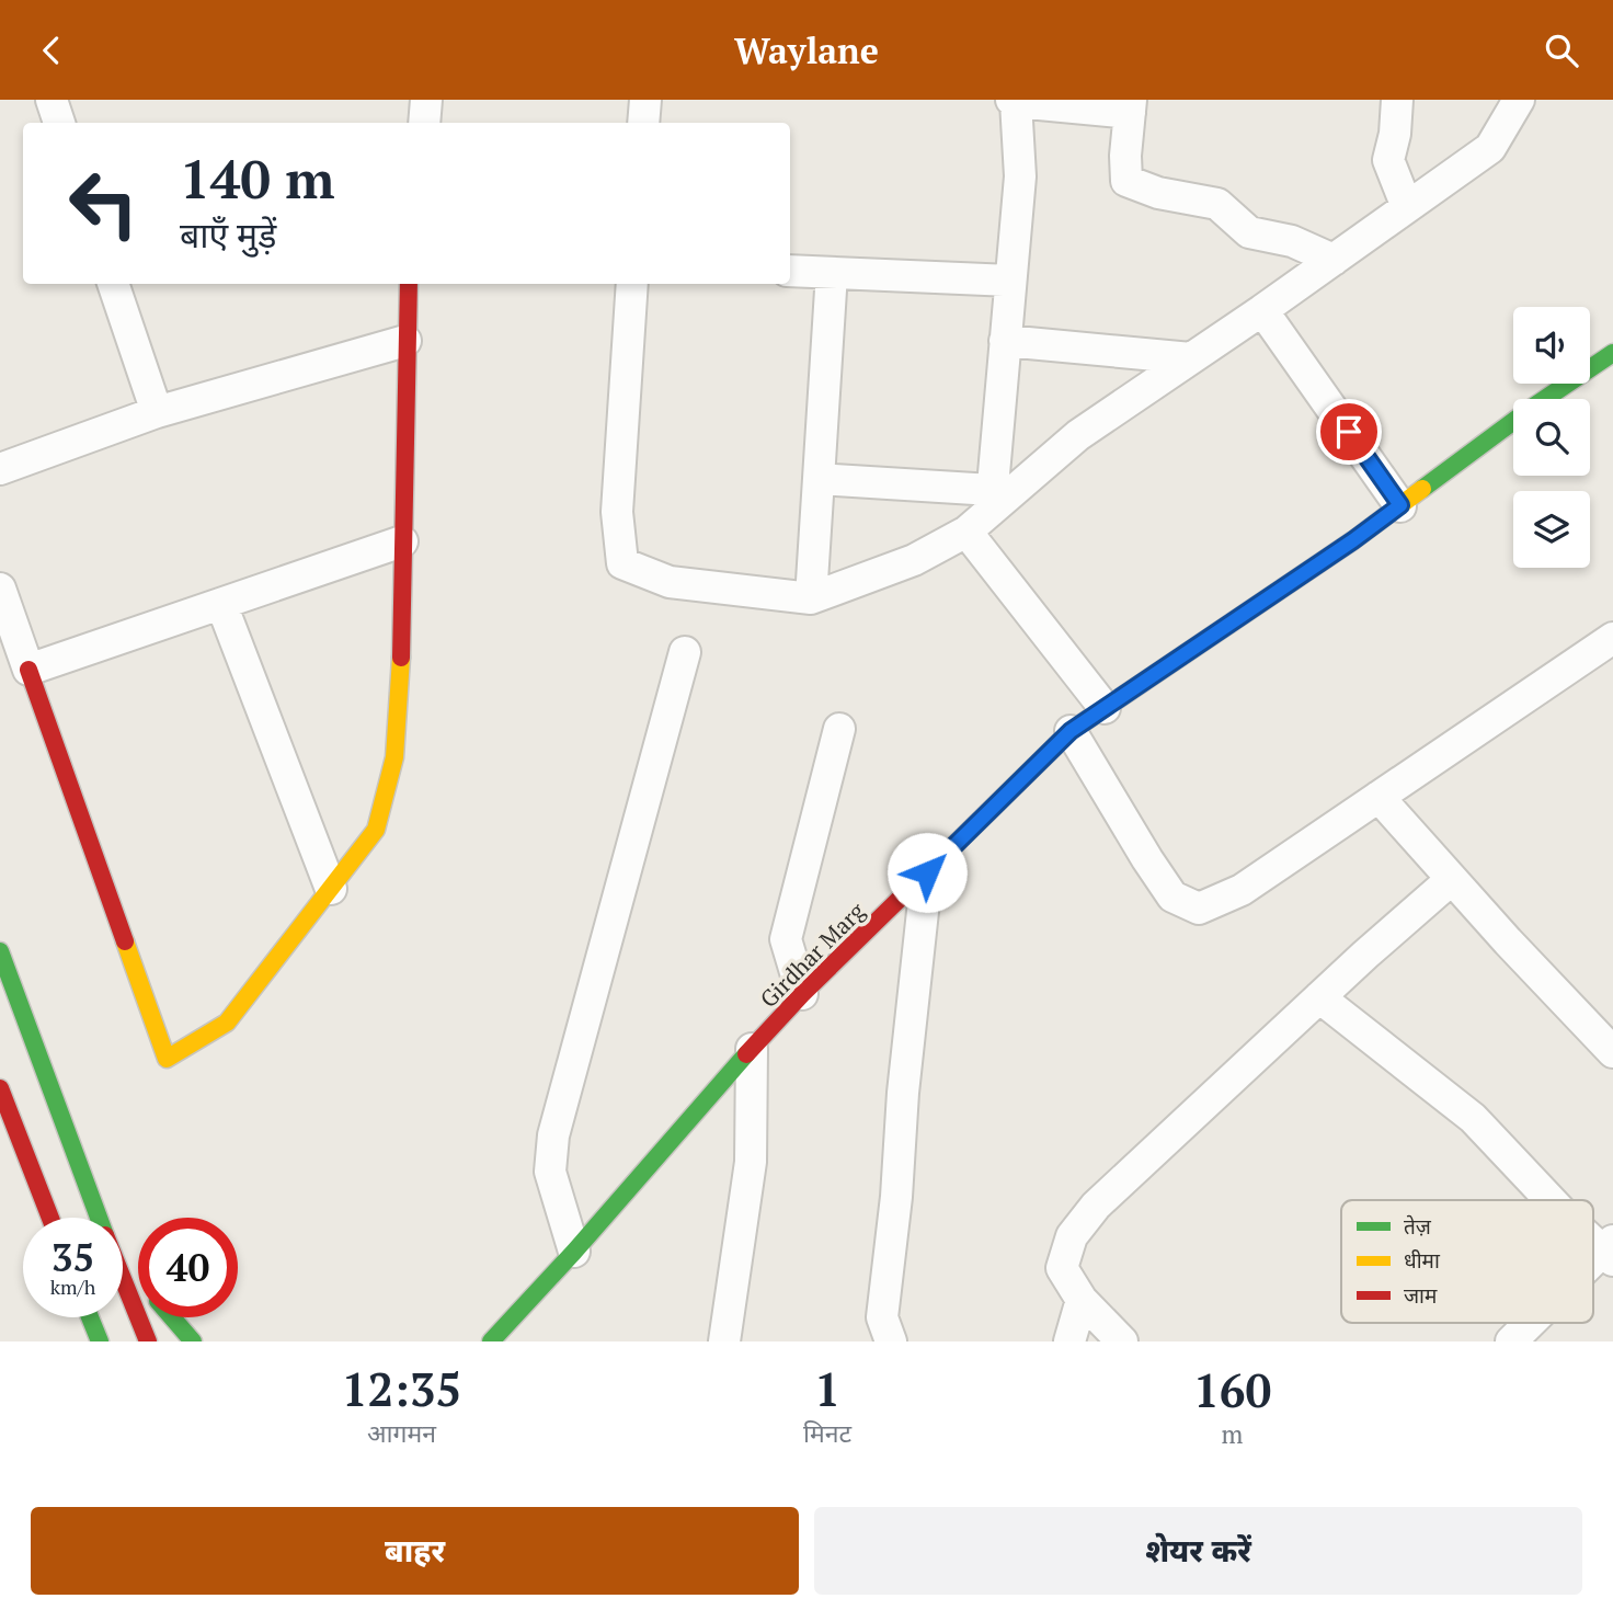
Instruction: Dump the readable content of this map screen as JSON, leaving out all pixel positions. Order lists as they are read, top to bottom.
{
  "streets": {
    "street": ["Girdhar Marg"]
  },
  "legend": ["तेज़", "धीमा", "जाम"],
  "page": {
    "header": "Waylane",
    "turn": ["140 m", "बाएँ मुड़ें"],
    "speed": "35 km/h",
    "limit": "40",
    "eta": [
      "12:35",
      "आगमन",
      "1",
      "मिनट",
      "160",
      "m"
    ],
    "buttons": ["बाहर", "शेयर करें"]
  }
}
